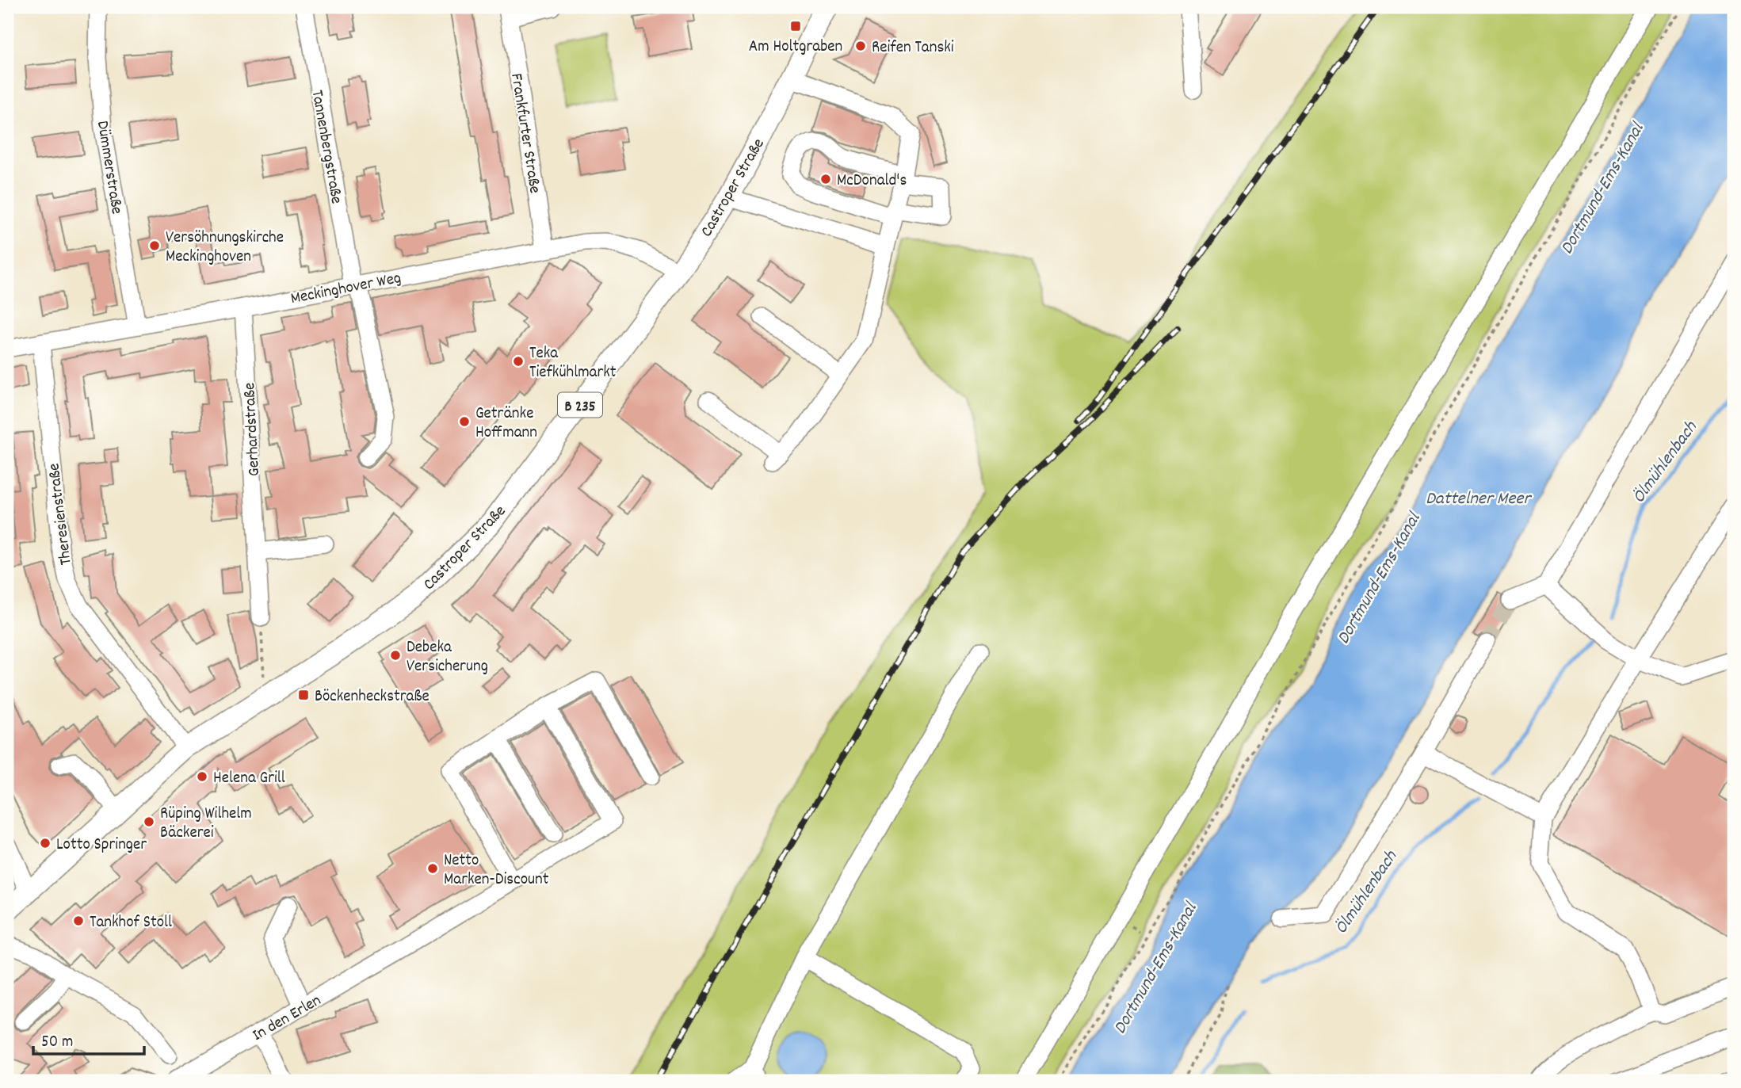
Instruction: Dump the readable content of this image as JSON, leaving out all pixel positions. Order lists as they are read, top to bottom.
{
  "streets": {
    "main road": ["Castroper Straße", "B 235"],
    "street": [
      "Frankfurter Straße",
      "Tannenbergstraße",
      "Dümmerstraße",
      "Meckinghover Weg",
      "Gerhardstraße",
      "Theresienstraße",
      "In den Erlen"
    ]
  },
  "crossings": [
    ["Frankfurter Straße", "Meckinghover Weg"],
    ["Tannenbergstraße", "Meckinghover Weg"],
    ["Dümmerstraße", "Meckinghover Weg"],
    ["Castroper Straße", "Meckinghover Weg"],
    ["Castroper Straße", "Theresienstraße"],
    ["Meckinghover Weg", "Gerhardstraße"],
    ["Meckinghover Weg", "Theresienstraße"]
  ],
  "water": ["Dortmund-Ems-Kanal", "Ölmühlenbach", "Dattelner Meer"],
  "places": {
    "transit": ["Am Holtgraben", "Böckenheckstraße"],
    "other": [
      "Reifen Tanski",
      "McDonald's",
      "Versöhnungskirche Meckinghoven",
      "Teka Tiefkühlmarkt",
      "Getränke Hoffmann",
      "Debeka Versicherung",
      "Helena Grill",
      "Rüping Wilhelm Bäckerei",
      "Lotto Springer",
      "Netto Marken-Discount",
      "Tankhof Stoll"
    ]
  },
  "scale_bar": "50 m"
}
